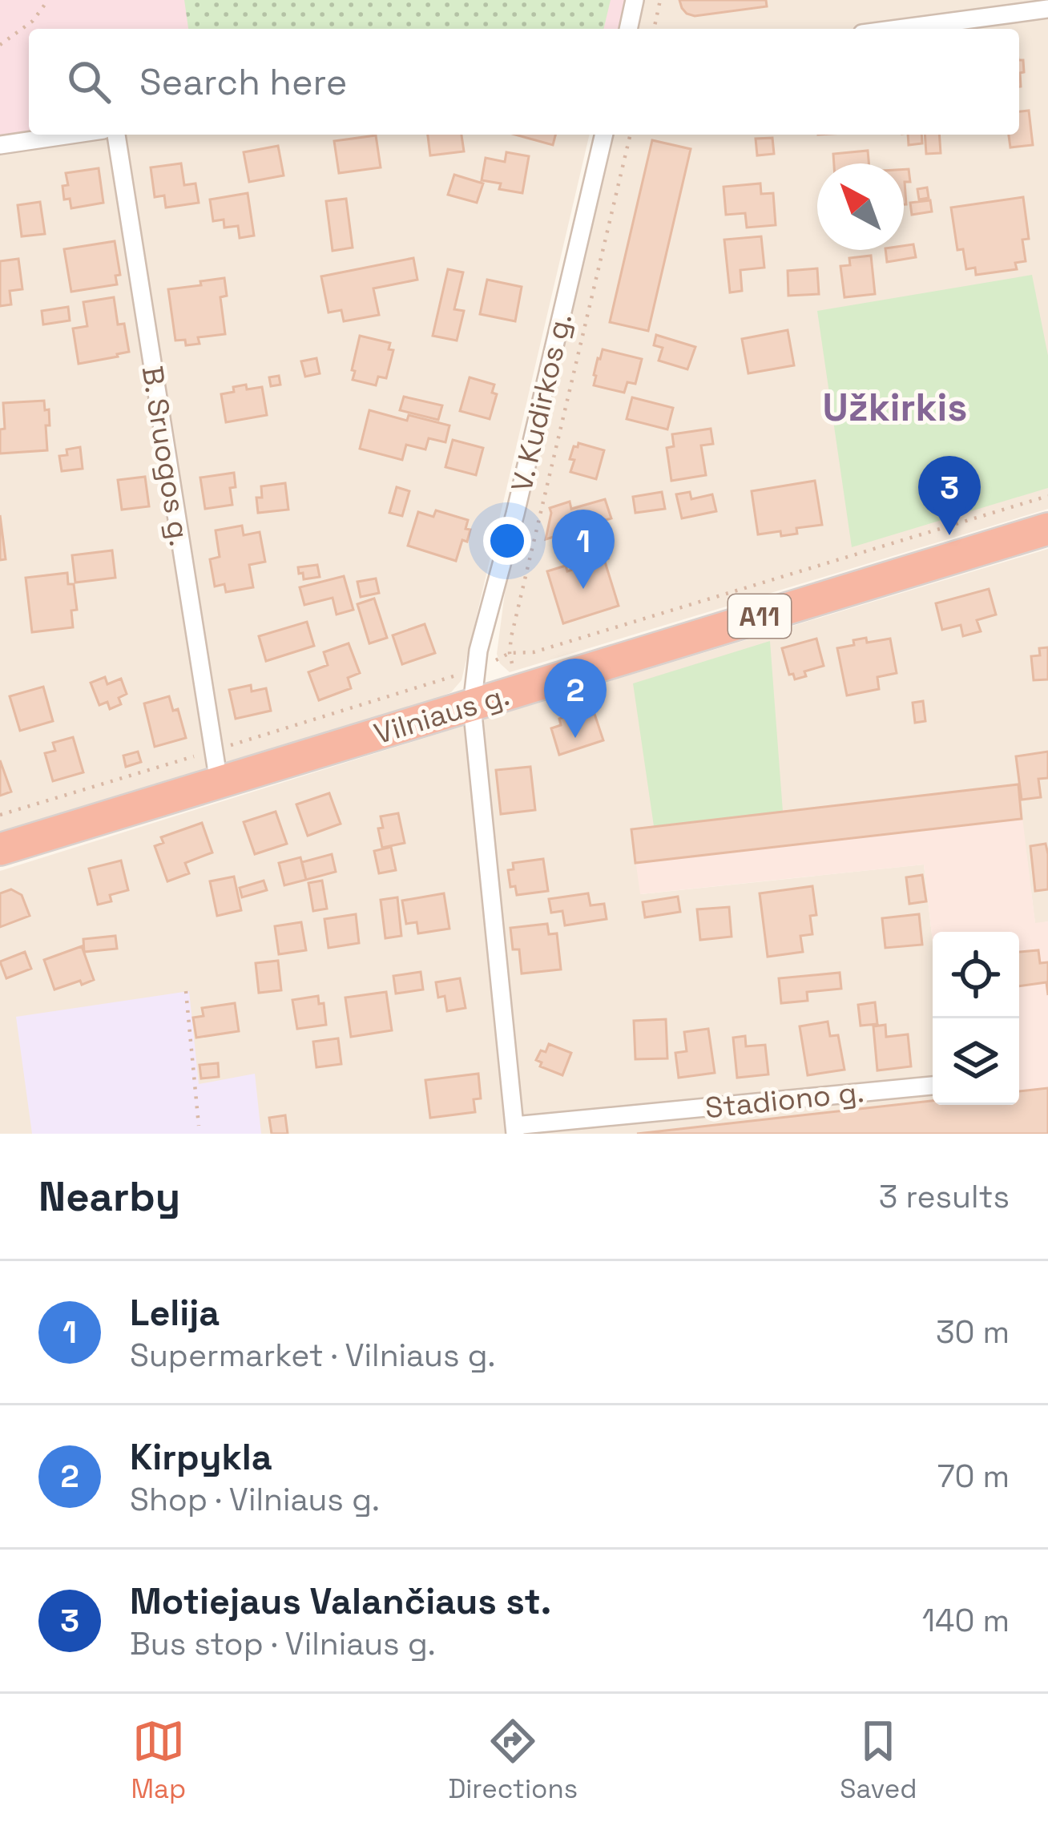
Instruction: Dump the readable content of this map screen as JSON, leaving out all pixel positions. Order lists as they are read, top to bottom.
{
  "streets": {
    "highway": ["A11", "Vilniaus g."],
    "street": ["V. Kudirkos g.", "B. Sruogos g.", "Stadiono g."]
  },
  "crossings": [
    ["V. Kudirkos g.", "Vilniaus g."],
    ["V. Kudirkos g.", "Stadiono g."],
    ["B. Sruogos g.", "Vilniaus g."]
  ],
  "districts": ["Užkirkis"],
  "north": "top left",
  "page": {
    "search": "Search here",
    "pins": ["3", "1", "2"],
    "heading": ["Nearby", "3 results"],
    "list": [
      {
        "mark": "1",
        "name": "Lelija",
        "note": "Supermarket · Vilniaus g.",
        "value": "30 m"
      },
      {
        "mark": "2",
        "name": "Kirpykla",
        "note": "Shop · Vilniaus g.",
        "value": "70 m"
      },
      {
        "mark": "3",
        "name": "Motiejaus Valančiaus st.",
        "note": "Bus stop · Vilniaus g.",
        "value": "140 m"
      }
    ],
    "nav": ["Map", "Directions", "Saved"]
  }
}
